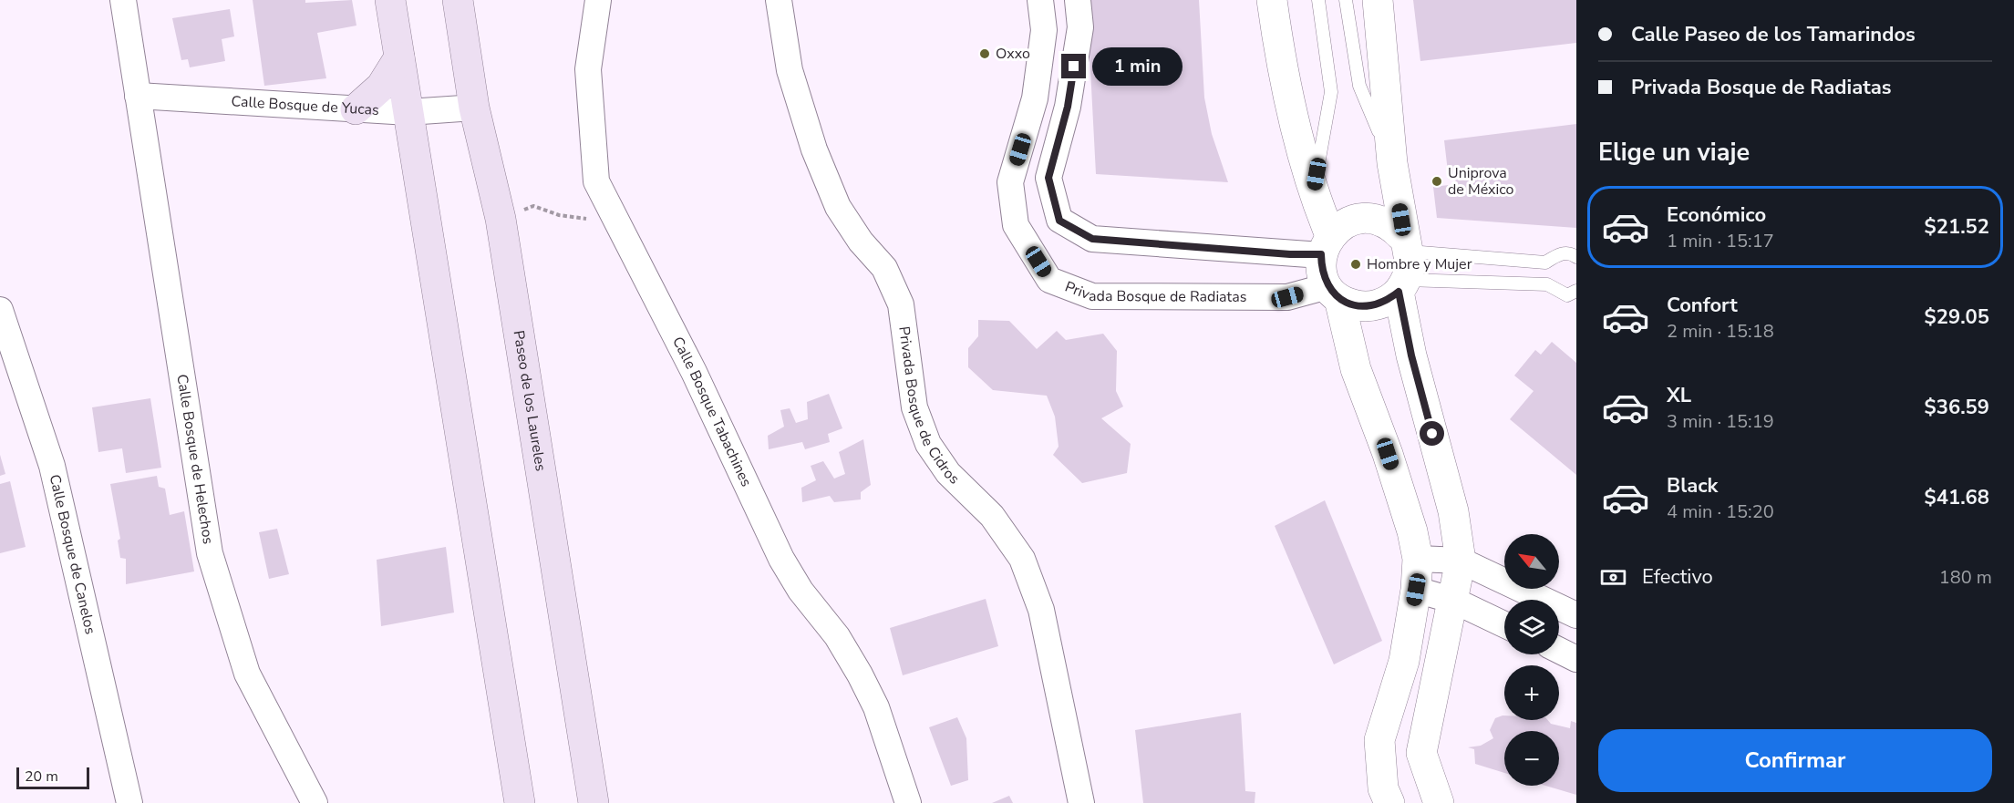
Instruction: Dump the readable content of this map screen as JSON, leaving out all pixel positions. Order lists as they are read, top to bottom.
{
  "streets": {
    "main road": ["Paseo de los Laureles"],
    "street": [
      "Calle Bosque de Yucas",
      "Privada Bosque de Radiatas",
      "Privada Bosque de Cidros",
      "Calle Bosque Tabachines",
      "Calle Bosque de Helechos",
      "Calle Bosque de Canelos"
    ]
  },
  "crossings": [
    ["Calle Bosque de Yucas", "Paseo de los Laureles"],
    ["Calle Bosque de Yucas", "Calle Bosque de Helechos"]
  ],
  "places": ["Oxxo", "Uniprova de México", "Hombre y Mujer"],
  "scale_bar": "20 m",
  "north": "top left",
  "page": {
    "banner": ["Calle Paseo de los Tamarindos", "Privada Bosque de Radiatas"],
    "bubble": "1 min",
    "heading": "Elige un viaje",
    "list": [
      {
        "name": "Económico",
        "note": "1 min · 15:17",
        "value": "$21.52"
      },
      {
        "name": "Confort",
        "note": "2 min · 15:18",
        "value": "$29.05"
      },
      {
        "name": "XL",
        "note": "3 min · 15:19",
        "value": "$36.59"
      },
      {
        "name": "Black",
        "note": "4 min · 15:20",
        "value": "$41.68"
      }
    ],
    "map_buttons": ["+", "−"],
    "pay": ["Efectivo", "180 m"],
    "buttons": "Confirmar",
    "scale": "20 m"
  }
}
